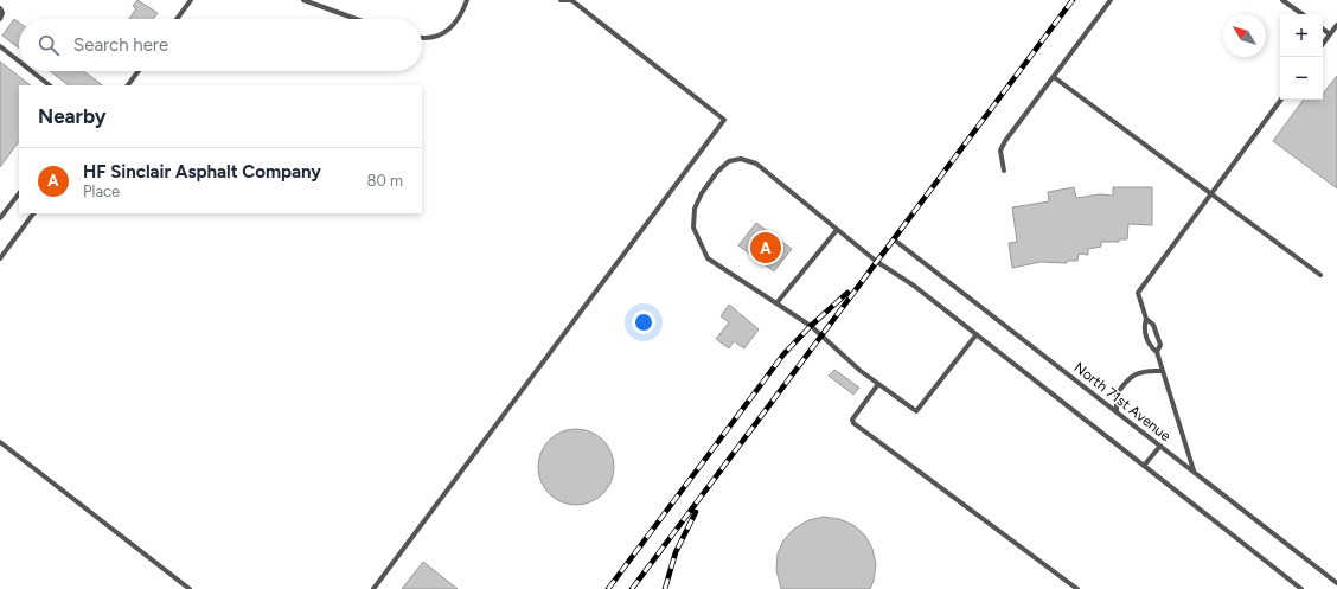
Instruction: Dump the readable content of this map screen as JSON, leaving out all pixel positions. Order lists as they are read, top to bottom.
{
  "streets": {
    "lane": ["North 71st Avenue"]
  },
  "north": "top left",
  "page": {
    "map_buttons": ["+", "−"],
    "search": "Search here",
    "heading": "Nearby",
    "list": [
      {
        "mark": "A",
        "name": "HF Sinclair Asphalt Company",
        "note": "Place",
        "value": "80 m"
      }
    ],
    "pins": "A"
  }
}
